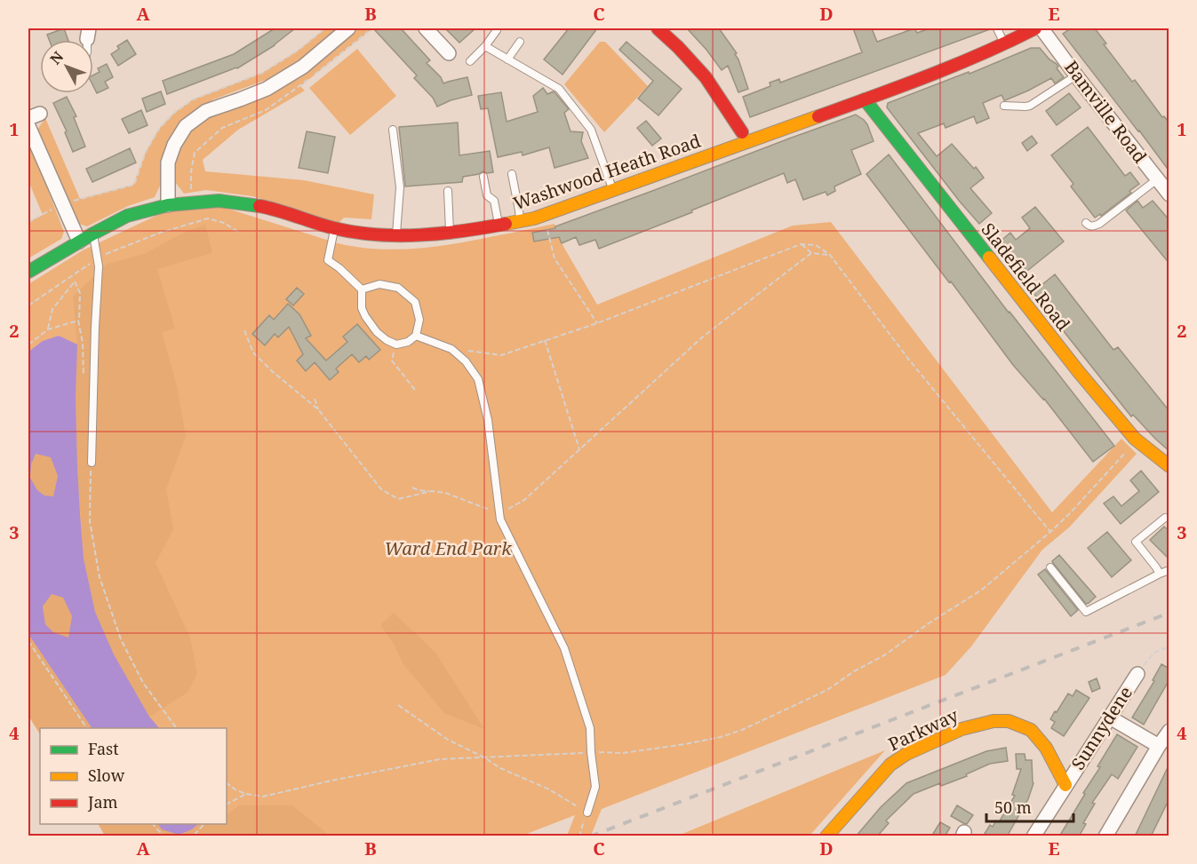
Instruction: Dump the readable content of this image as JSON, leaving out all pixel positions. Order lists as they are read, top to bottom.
{
  "streets": {
    "main road": ["Washwood Heath Road", "Sladefield Road", "Parkway"],
    "street": ["Bamville Road", "Sunnydene"]
  },
  "crossings": [
    ["Washwood Heath Road", "Sladefield Road"],
    ["Sunnydene", "Parkway"]
  ],
  "parks": ["Ward End Park"],
  "legend": ["Fast", "Slow", "Jam"],
  "scale_bar": "50 m",
  "north": "top left",
  "grid": {
    "columns": [
      "A",
      "B",
      "C",
      "D",
      "E"
    ],
    "rows": [
      "1",
      "2",
      "3",
      "4"
    ]
  }
}
